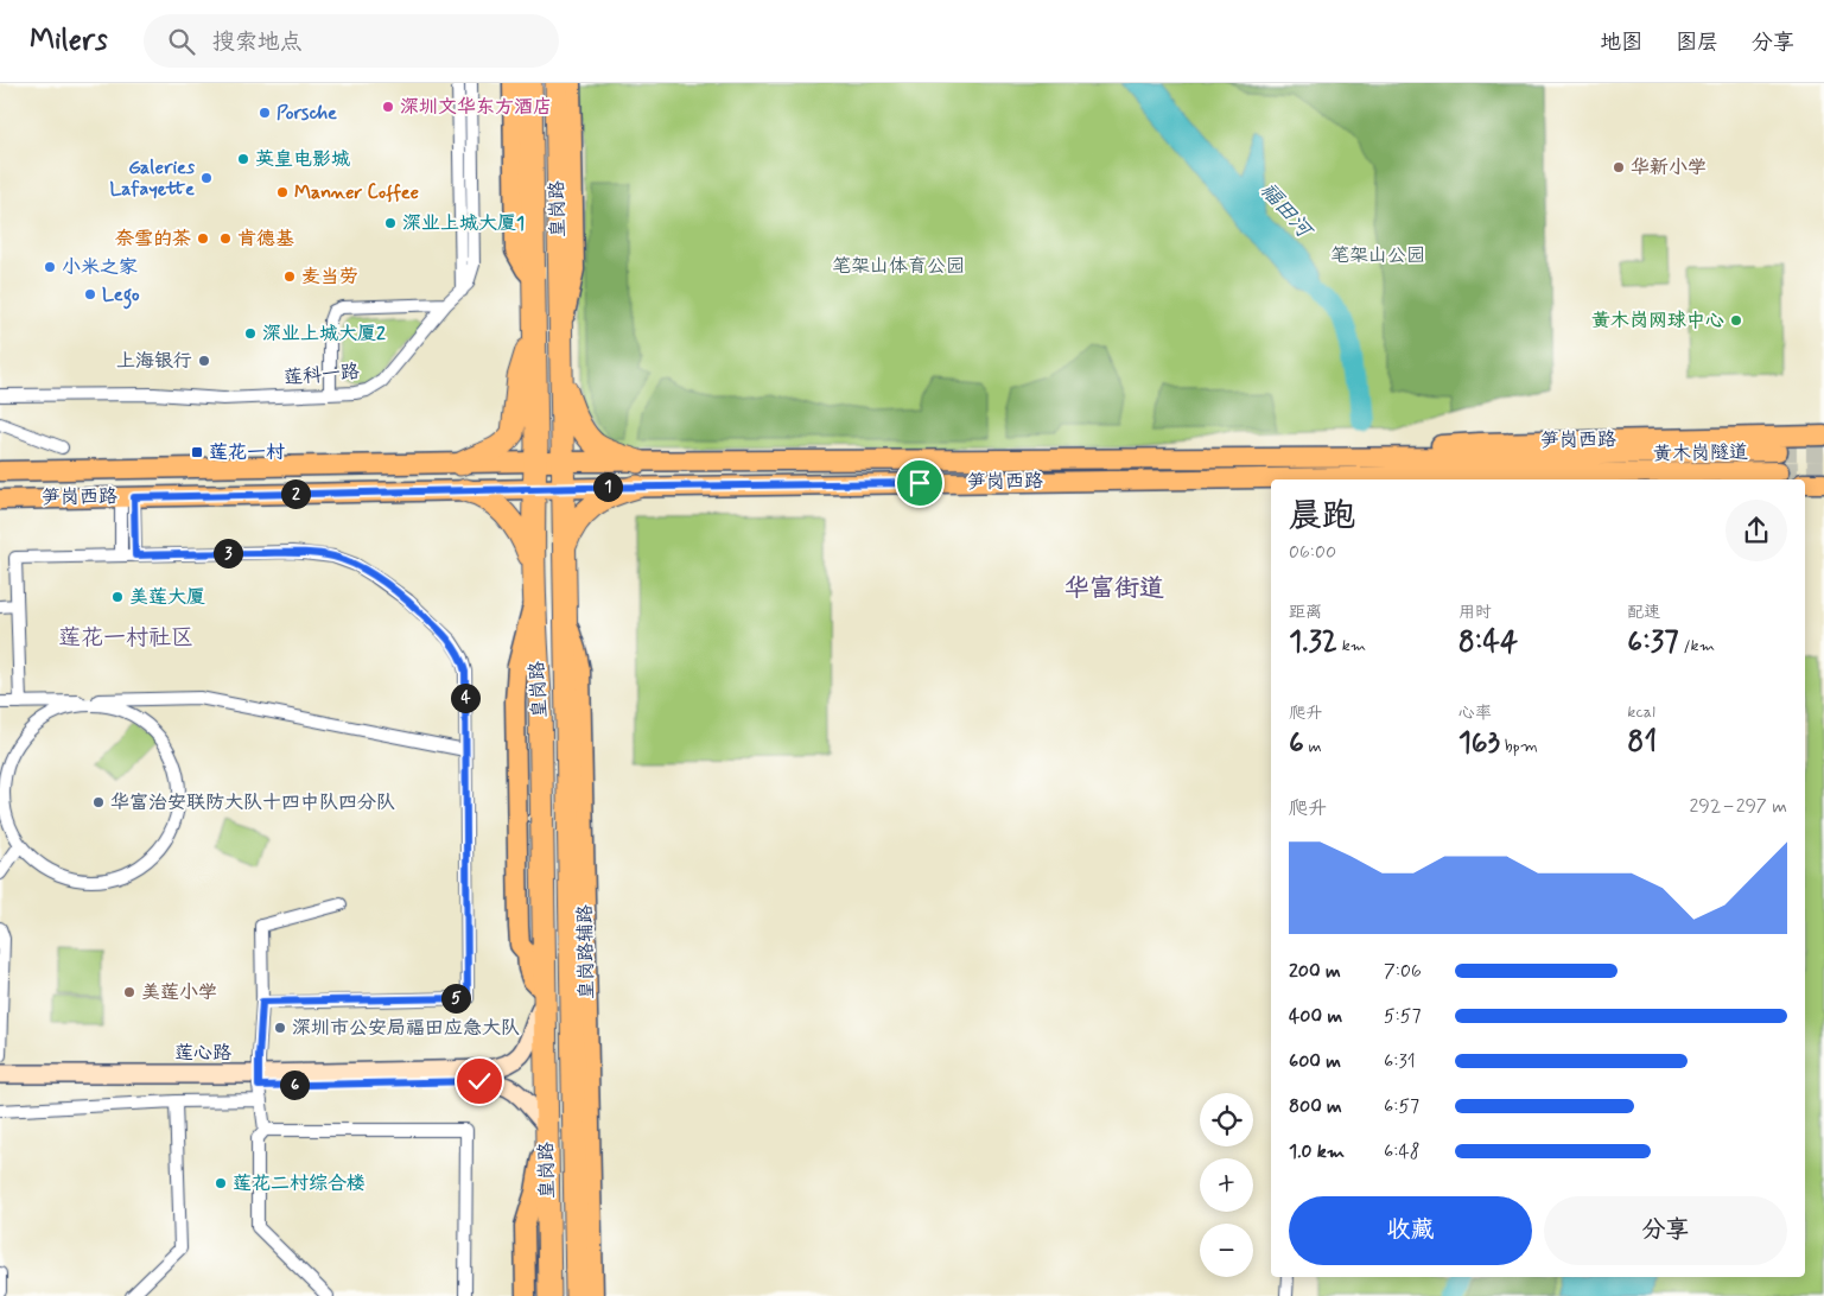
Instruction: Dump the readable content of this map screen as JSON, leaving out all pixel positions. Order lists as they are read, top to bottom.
{
  "streets": {
    "highway": ["皇岗路"],
    "main road": [
      "笋岗西路",
      "黄木岗隧道",
      "皇岗路辅路",
      "莲心路"
    ],
    "street": ["莲科一路"]
  },
  "crossings": [
    ["皇岗路", "笋岗西路"],
    ["皇岗路", "皇岗路辅路"],
    ["皇岗路", "莲心路"],
    ["笋岗西路", "黄木岗隧道"]
  ],
  "districts": ["华富街道", "莲花一村社区"],
  "water": ["福田河"],
  "parks": ["笔架山公园", "笔架山体育公园"],
  "places": {
    "other": [
      "深圳文华东方酒店",
      "Porsche",
      "英皇电影城",
      "华新小学",
      "Galeries Lafayette",
      "Manner Coffee",
      "深业上城大厦1",
      "奈雪的茶",
      "肯德基",
      "小米之家",
      "麦当劳",
      "Lego",
      "黄木岗网球中心",
      "深业上城大厦2",
      "上海银行",
      "美莲大厦",
      "华富治安联防大队十四中队四分队",
      "美莲小学",
      "深圳市公安局福田应急大队",
      "莲花二村综合楼"
    ],
    "transit": ["莲花一村"]
  },
  "page": {
    "header": "Milers",
    "search": "搜索地点",
    "nav": ["地图", "图层", "分享"],
    "pins": [
      "1",
      "2",
      "3",
      "4",
      "5",
      "6"
    ],
    "heading": ["晨跑", "06:00"],
    "stats": [
      ["距离", "1.32 km"],
      ["用时", "8:44"],
      ["配速", "6:37 /km"],
      ["爬升", "6 m"],
      ["心率", "163 bpm"],
      ["kcal", "81"]
    ],
    "chart": ["爬升", "292–297 m"],
    "list": [
      {
        "name": "200 m",
        "note": "7:06"
      },
      {
        "name": "400 m",
        "note": "5:57"
      },
      {
        "name": "600 m",
        "note": "6:31"
      },
      {
        "name": "800 m",
        "note": "6:57"
      },
      {
        "name": "1.0 km",
        "note": "6:48"
      }
    ],
    "map_buttons": ["+", "−"],
    "buttons": ["收藏", "分享"]
  }
}
